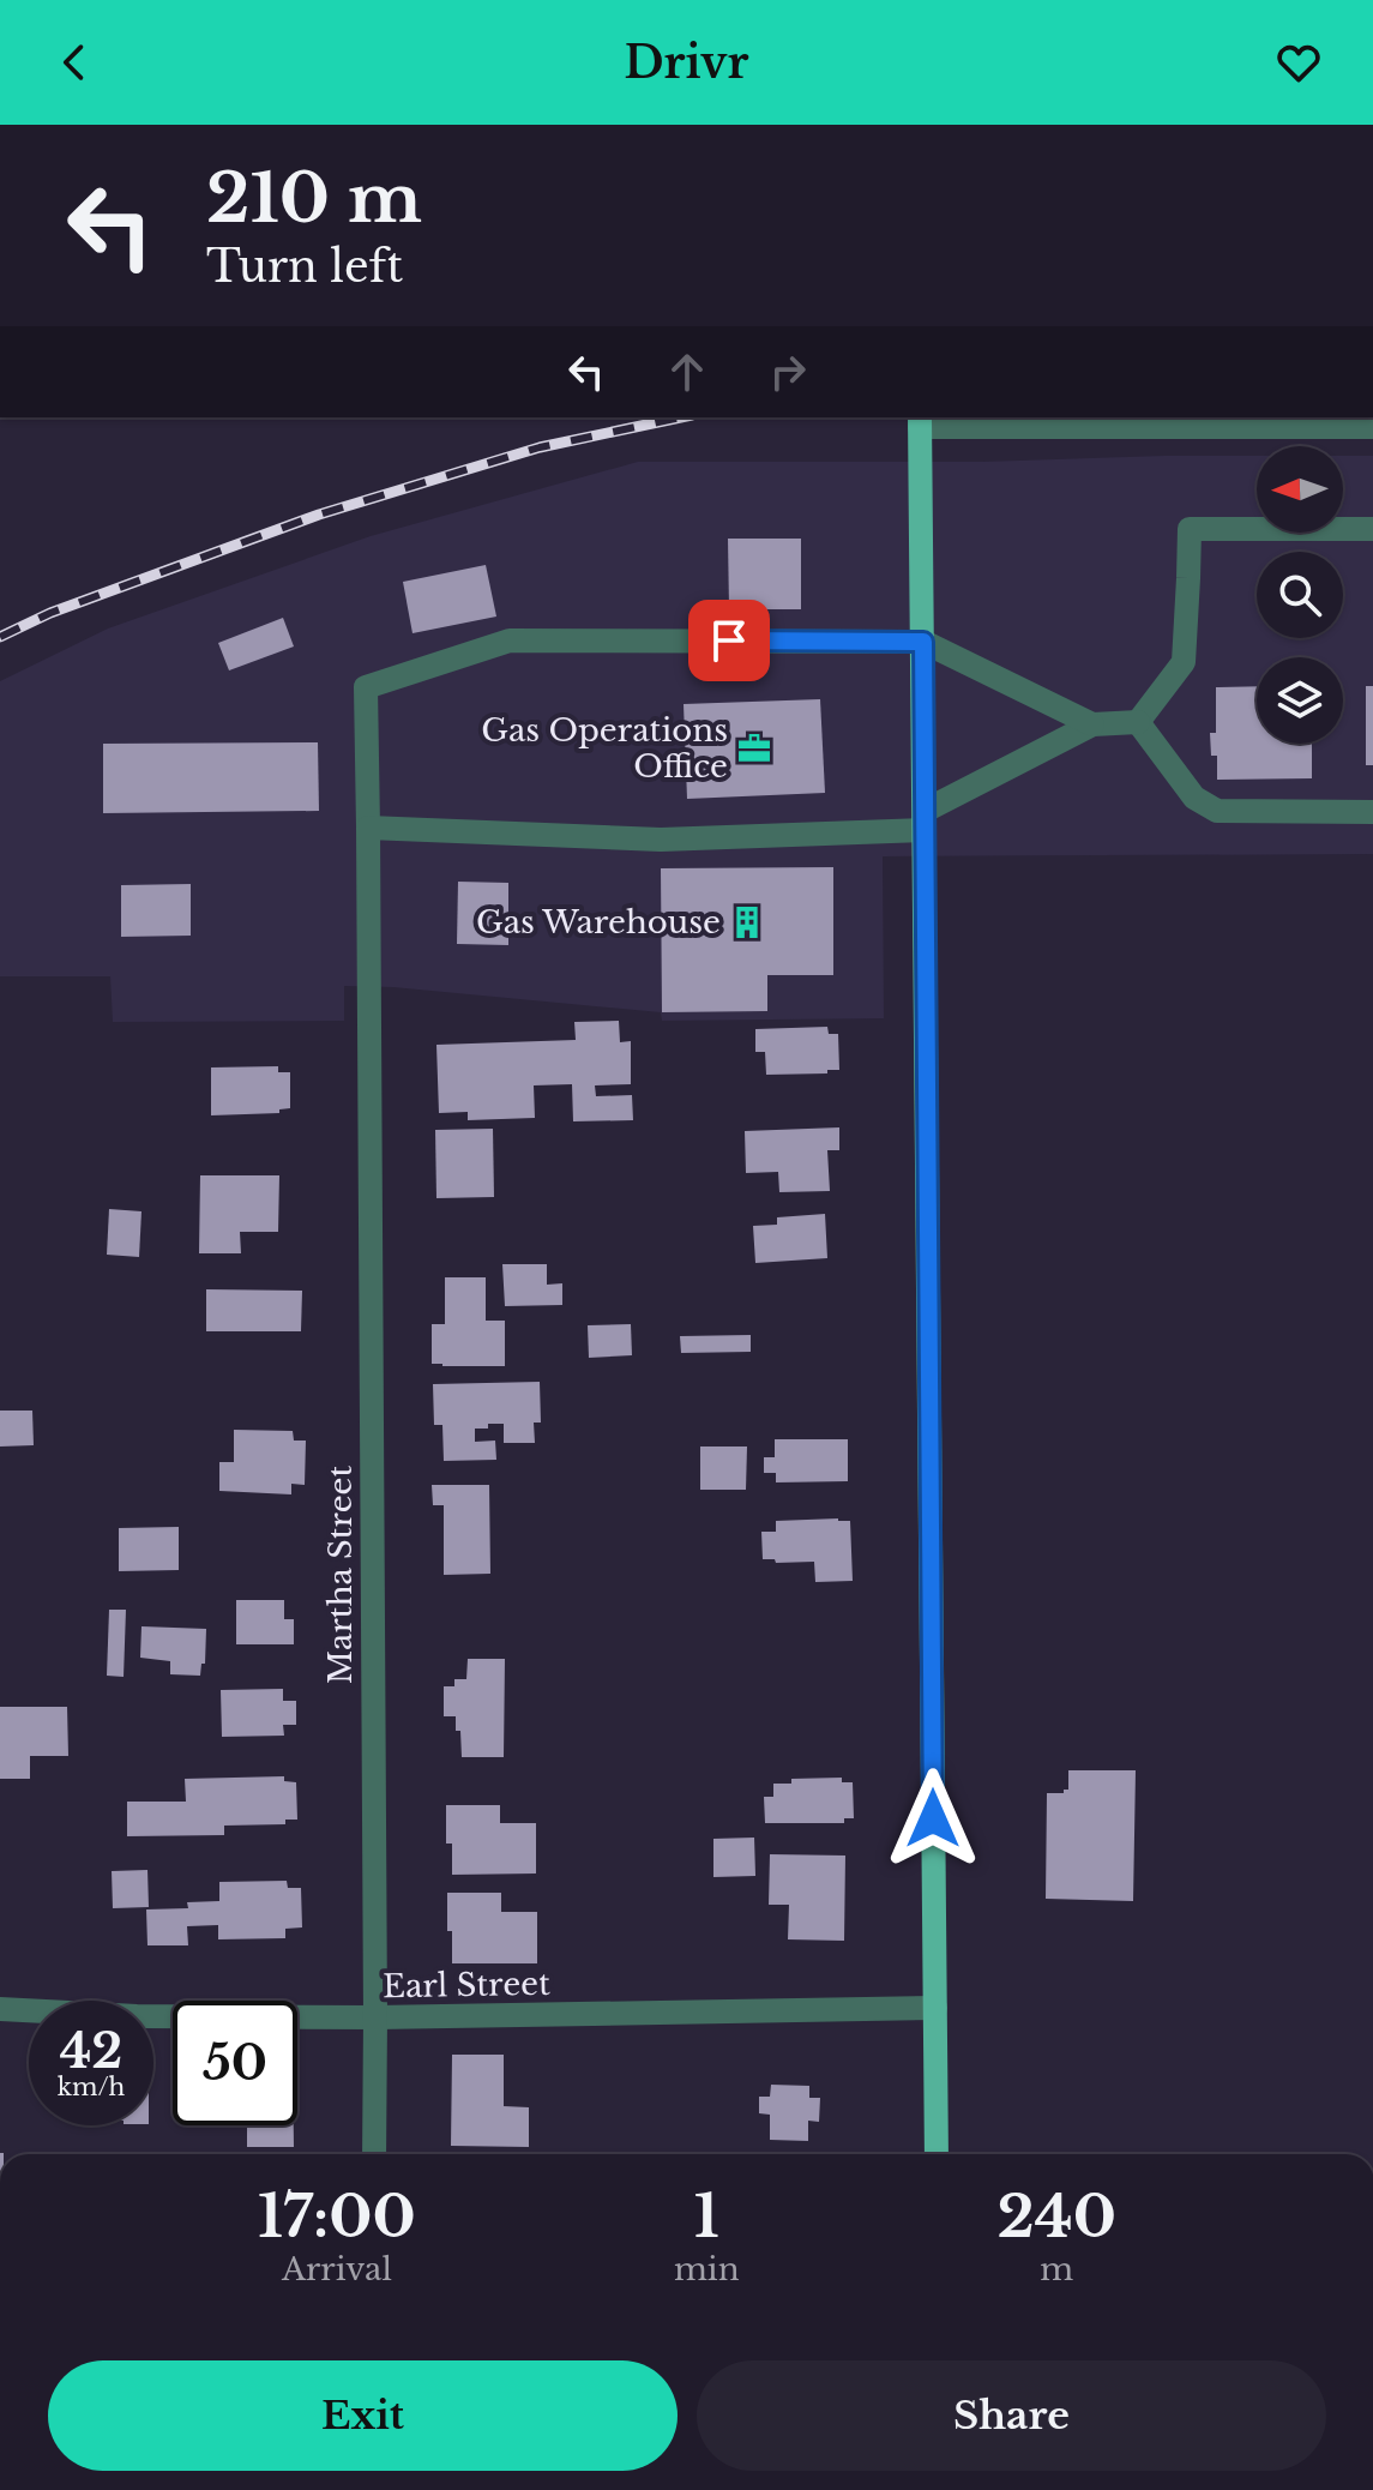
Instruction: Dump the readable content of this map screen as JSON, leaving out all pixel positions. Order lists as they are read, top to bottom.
{
  "streets": {
    "street": ["Martha Street", "Earl Street"]
  },
  "crossings": [
    ["Martha Street", "Earl Street"]
  ],
  "places": {
    "office": ["Gas Operations Office"],
    "building": ["Gas Warehouse"]
  },
  "north": "left",
  "page": {
    "header": "Drivr",
    "turn": ["210 m", "Turn left"],
    "speed": "42 km/h",
    "limit": "50",
    "eta": [
      "17:00",
      "Arrival",
      "1",
      "min",
      "240",
      "m"
    ],
    "buttons": ["Exit", "Share"]
  }
}
